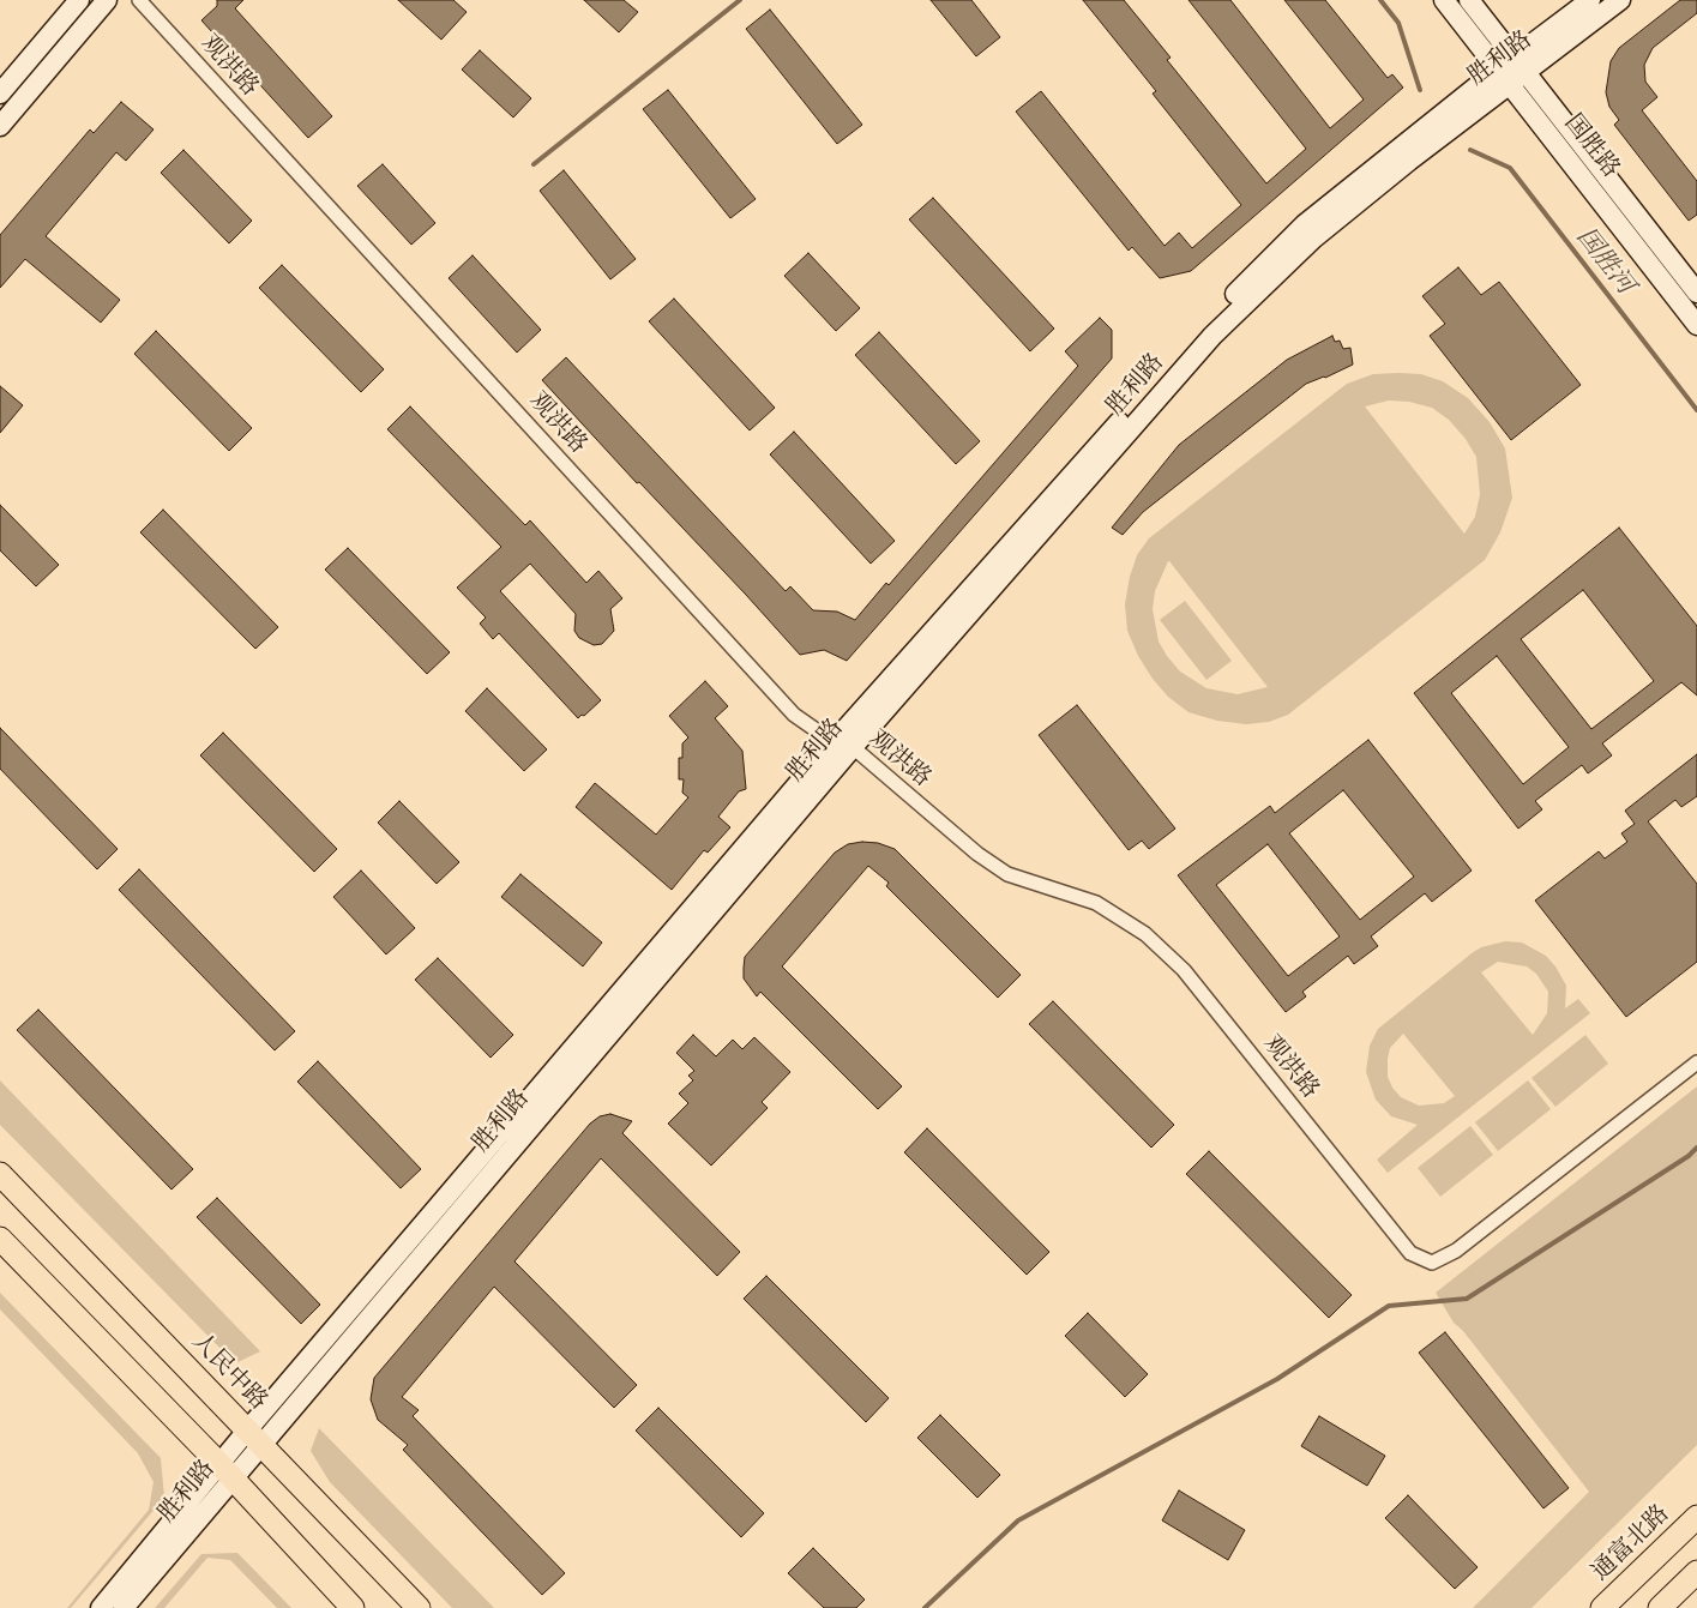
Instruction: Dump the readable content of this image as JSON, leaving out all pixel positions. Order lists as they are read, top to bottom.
{
  "streets": {
    "main road": ["人民中路", "通富北路"],
    "street": ["胜利路", "观洪路", "国胜路"]
  },
  "crossings": [
    ["胜利路", "观洪路"],
    ["胜利路", "国胜路"],
    ["胜利路", "人民中路"]
  ],
  "water": ["国胜河"]
}
